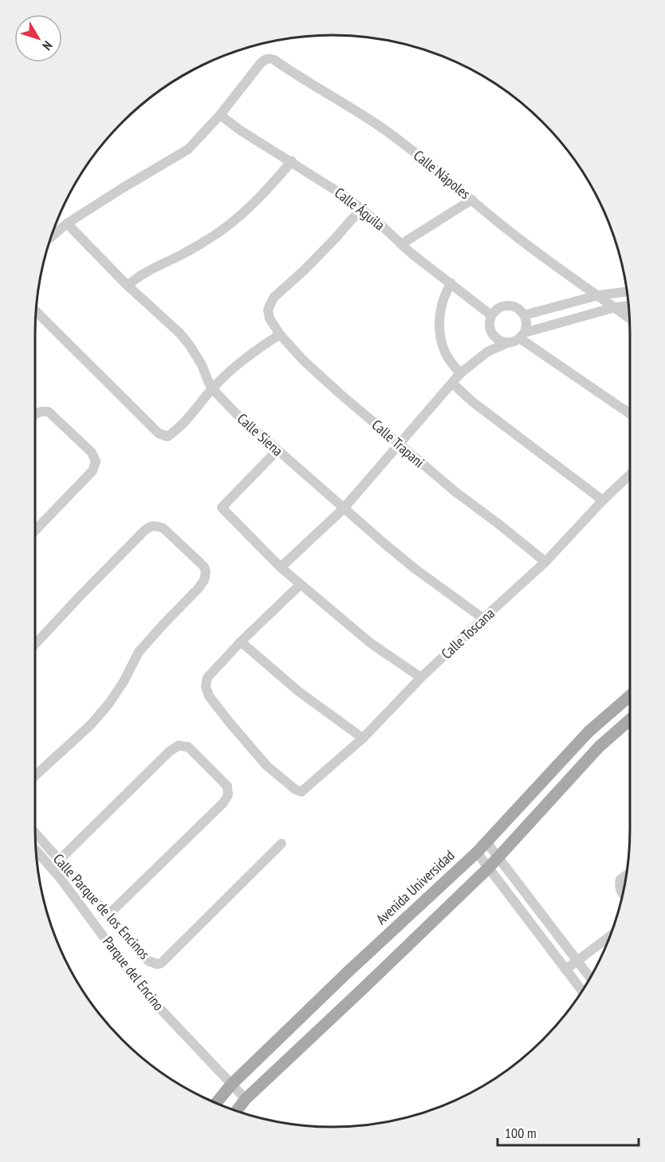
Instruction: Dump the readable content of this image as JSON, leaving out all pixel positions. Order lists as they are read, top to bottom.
{
  "streets": {
    "main road": ["Avenida Universidad"],
    "street": [
      "Calle Nápoles",
      "Calle Águila",
      "Calle Siena",
      "Calle Trapani",
      "Calle Toscana",
      "Calle Parque de los Encinos",
      "Parque del Encino"
    ]
  },
  "crossings": [
    ["Calle Nápoles", "Calle Águila"],
    ["Calle Águila", "Calle Trapani"],
    ["Calle Siena", "Calle Toscana"],
    ["Calle Trapani", "Calle Toscana"],
    ["Avenida Universidad", "Parque del Encino"]
  ],
  "scale_bar": "100 m",
  "north": "bottom right"
}
